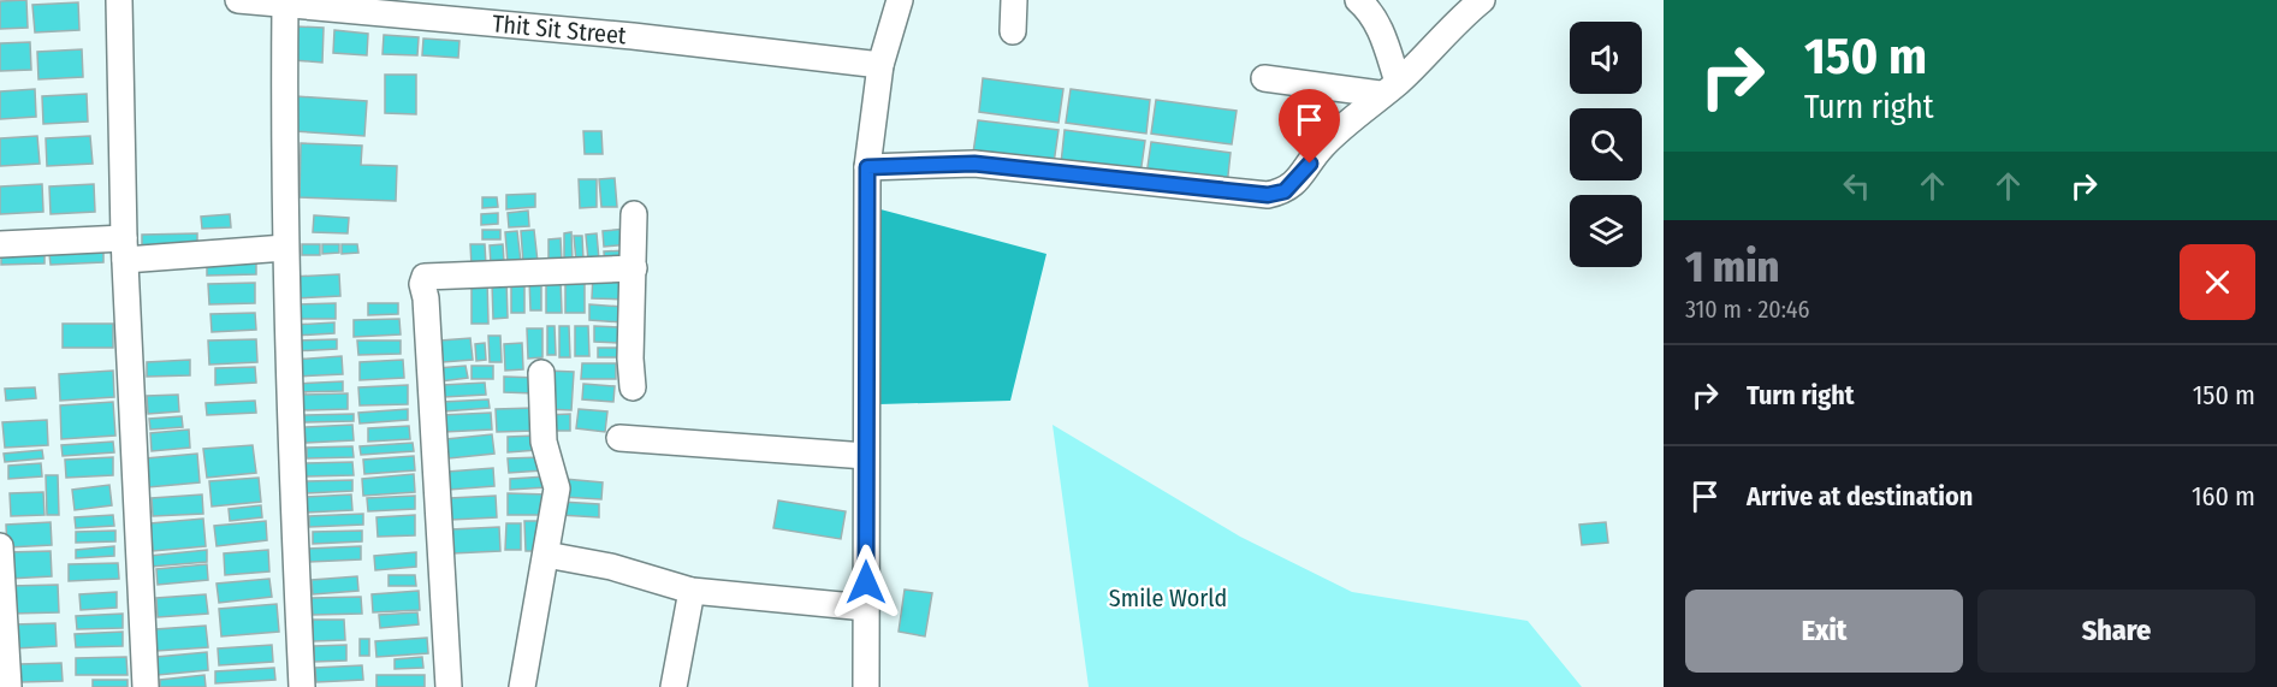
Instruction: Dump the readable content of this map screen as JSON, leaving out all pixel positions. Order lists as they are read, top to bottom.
{
  "streets": {
    "street": ["Thit Sit Street"]
  },
  "parks": ["Smile World"],
  "page": {
    "turn": ["150 m", "Turn right"],
    "heading": ["1 min", "310 m · 20:46"],
    "list": [
      {
        "name": "Turn right",
        "value": "150 m"
      },
      {
        "name": "Arrive at destination",
        "value": "160 m"
      }
    ],
    "buttons": ["Exit", "Share"]
  }
}
